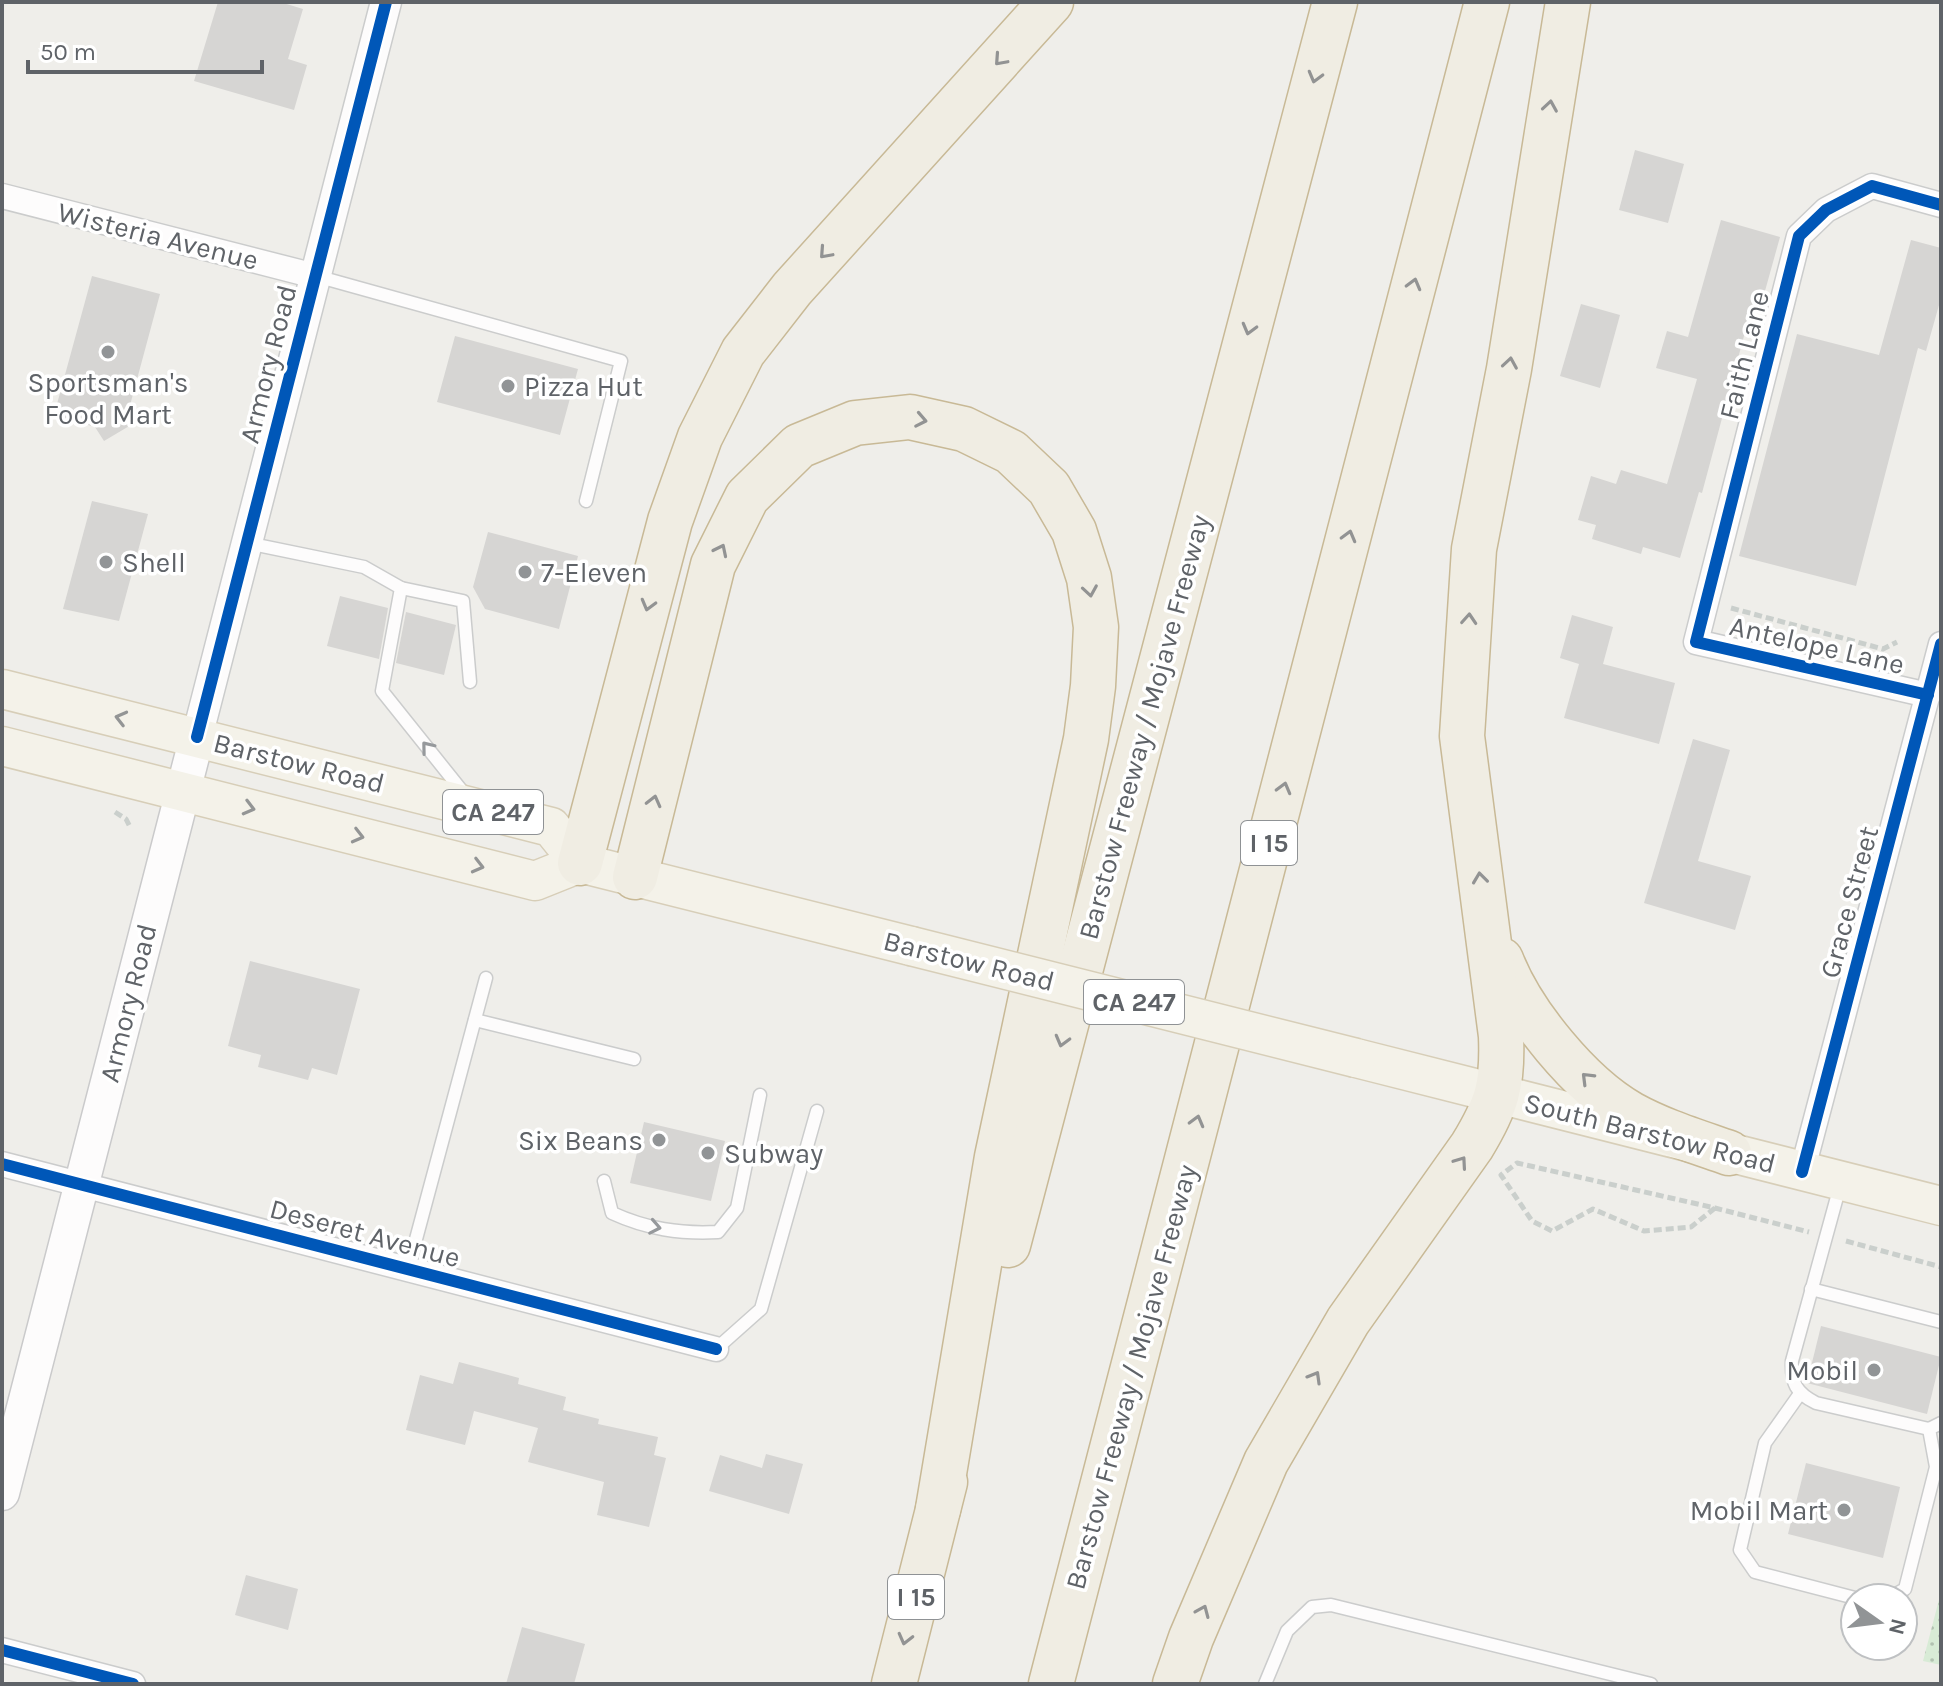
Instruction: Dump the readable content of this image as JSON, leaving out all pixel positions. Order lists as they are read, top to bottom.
{
  "streets": {
    "highway": ["Barstow Freeway / Mojave Freeway", "I 15"],
    "main road": [
      "Armory Road",
      "Barstow Road",
      "CA 247",
      "South Barstow Road"
    ],
    "street": [
      "Wisteria Avenue",
      "Faith Lane",
      "Antelope Lane",
      "Grace Street",
      "Deseret Avenue"
    ]
  },
  "crossings": [
    ["Wisteria Avenue", "Armory Road"],
    ["Faith Lane", "Antelope Lane"],
    ["Armory Road", "Barstow Road"],
    ["Armory Road", "Deseret Avenue"],
    ["Antelope Lane", "Grace Street"],
    ["Barstow Road", "South Barstow Road"],
    ["Grace Street", "South Barstow Road"]
  ],
  "places": [
    "Sportsman's Food Mart",
    "Pizza Hut",
    "Shell",
    "7-Eleven",
    "Six Beans",
    "Subway",
    "Mobil",
    "Mobil Mart"
  ],
  "scale_bar": "50 m",
  "north": "right"
}
